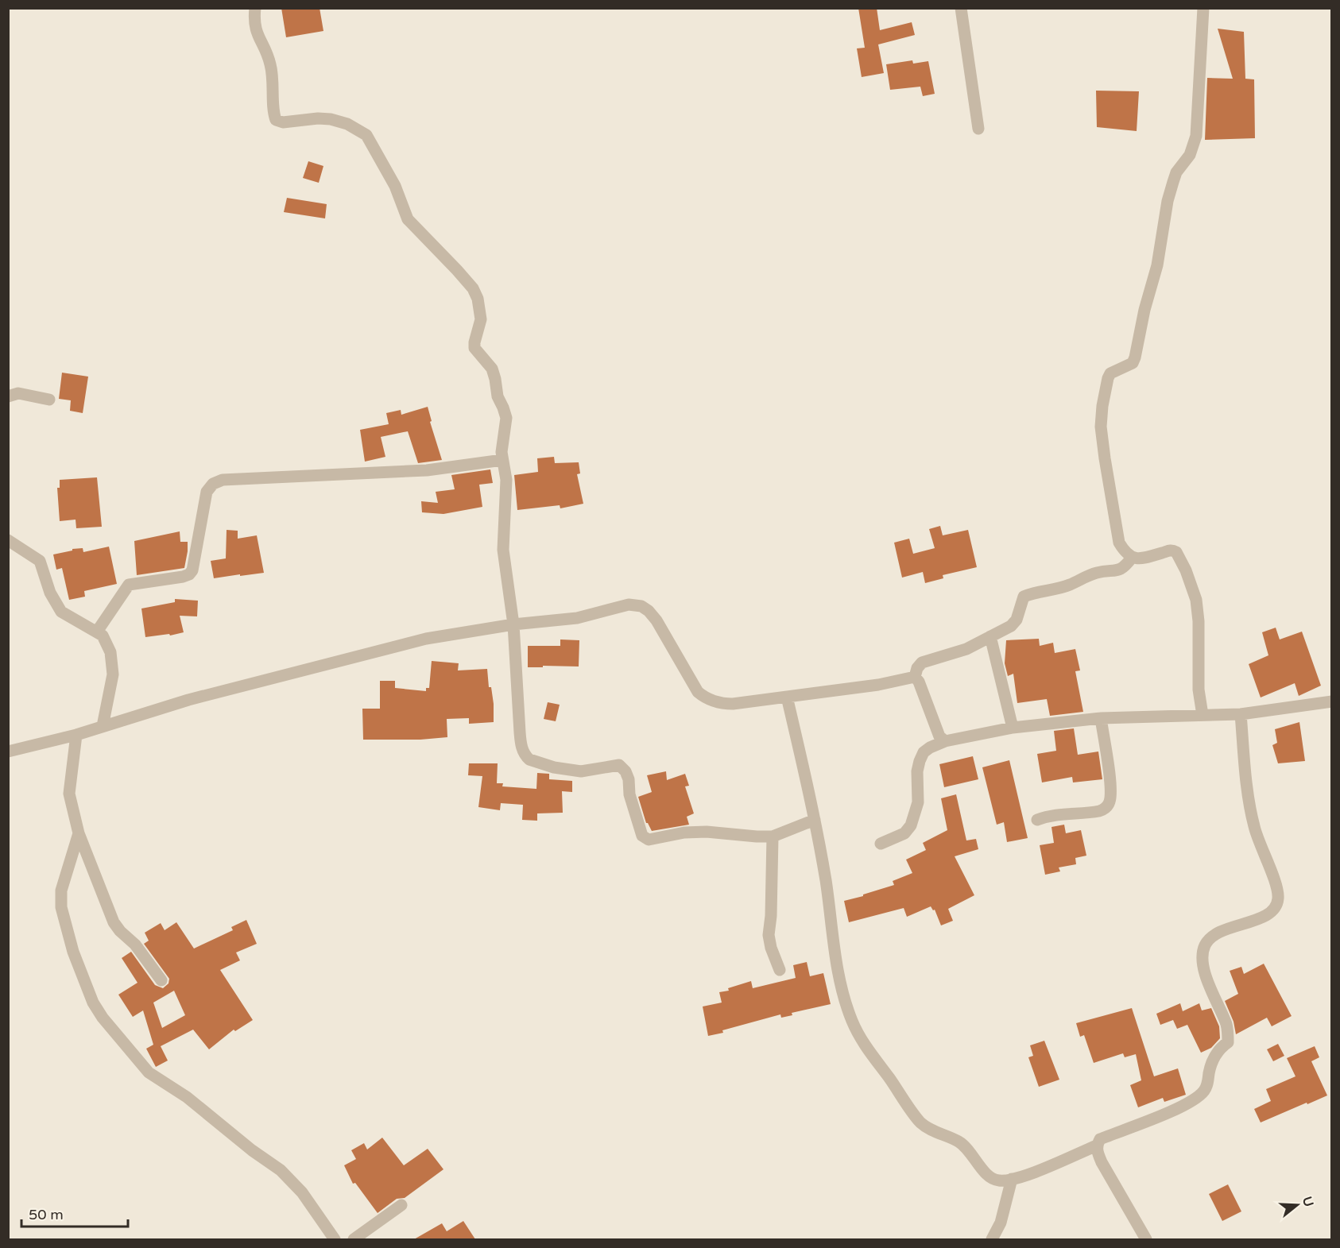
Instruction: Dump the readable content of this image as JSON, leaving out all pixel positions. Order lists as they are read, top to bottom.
{
  "scale_bar": "50 m",
  "north": "right"
}
